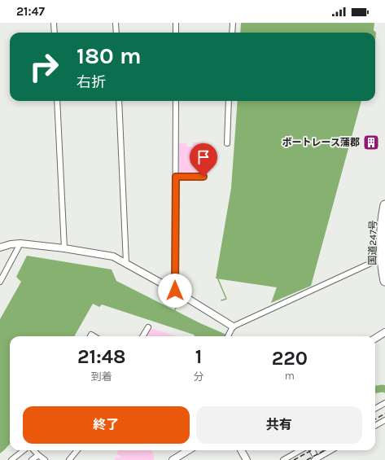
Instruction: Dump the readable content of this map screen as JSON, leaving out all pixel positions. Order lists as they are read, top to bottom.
{
  "streets": {
    "highway": ["国道247号"]
  },
  "places": {
    "building": ["ボートレース蒲郡"]
  },
  "page": {
    "status": "21:47",
    "turn": ["180 m", "右折"],
    "eta": [
      "21:48",
      "到着",
      "1",
      "分",
      "220",
      "m"
    ],
    "buttons": ["終了", "共有"]
  }
}
